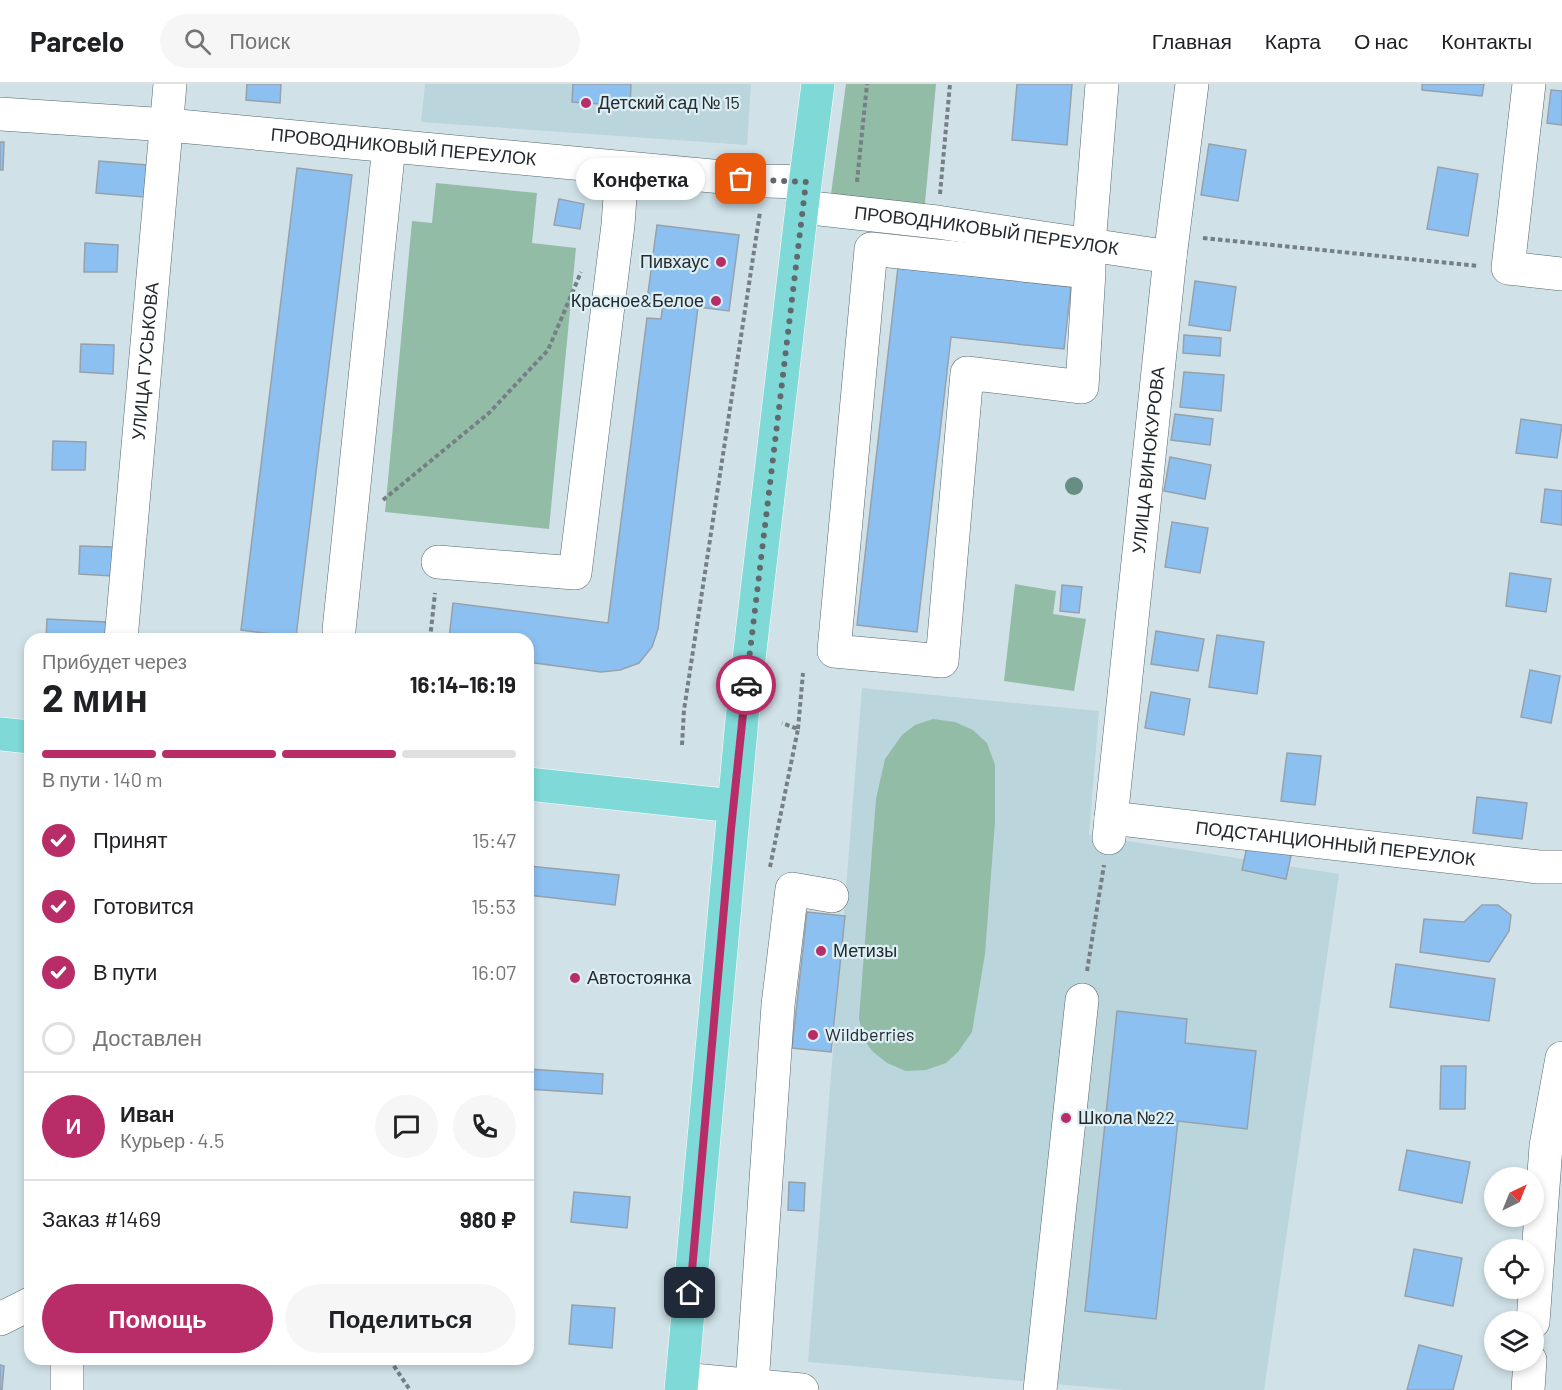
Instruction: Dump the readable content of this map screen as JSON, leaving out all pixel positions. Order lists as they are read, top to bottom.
{
  "streets": {
    "street": [
      "ПРОВОДНИКОВЫЙ ПЕРЕУЛОК",
      "УЛИЦА ГУСЬКОВА",
      "УЛИЦА ВИНОКУРОВА",
      "ПОДСТАНЦИОННЫЙ ПЕРЕУЛОК"
    ]
  },
  "crossings": [
    ["ПРОВОДНИКОВЫЙ ПЕРЕУЛОК", "УЛИЦА ГУСЬКОВА"],
    ["ПРОВОДНИКОВЫЙ ПЕРЕУЛОК", "УЛИЦА ВИНОКУРОВА"],
    ["УЛИЦА ВИНОКУРОВА", "ПОДСТАНЦИОННЫЙ ПЕРЕУЛОК"]
  ],
  "places": [
    "Детский сад № 15",
    "Конфетка",
    "Пивхаус",
    "Красное&Белое",
    "Метизы",
    "Автостоянка",
    "Wildberries",
    "Школа №22"
  ],
  "north": "top right",
  "page": {
    "header": "Parcelo",
    "search": "Поиск",
    "nav": [
      "Главная",
      "Карта",
      "О нас",
      "Контакты"
    ],
    "bubble": "Конфетка",
    "heading": ["2 мин", "Прибудет через", "16:14–16:19"],
    "panel": [
      "Иван",
      "Курьер · 4.5",
      "Заказ #1469",
      "980 ₽"
    ],
    "bar": "В пути · 140 m",
    "list": [
      ["Принят", "15:47"],
      ["Готовится", "15:53"],
      ["В пути", "16:07"],
      "Доставлен"
    ],
    "round": "И",
    "buttons": ["Помощь", "Поделиться"]
  }
}
